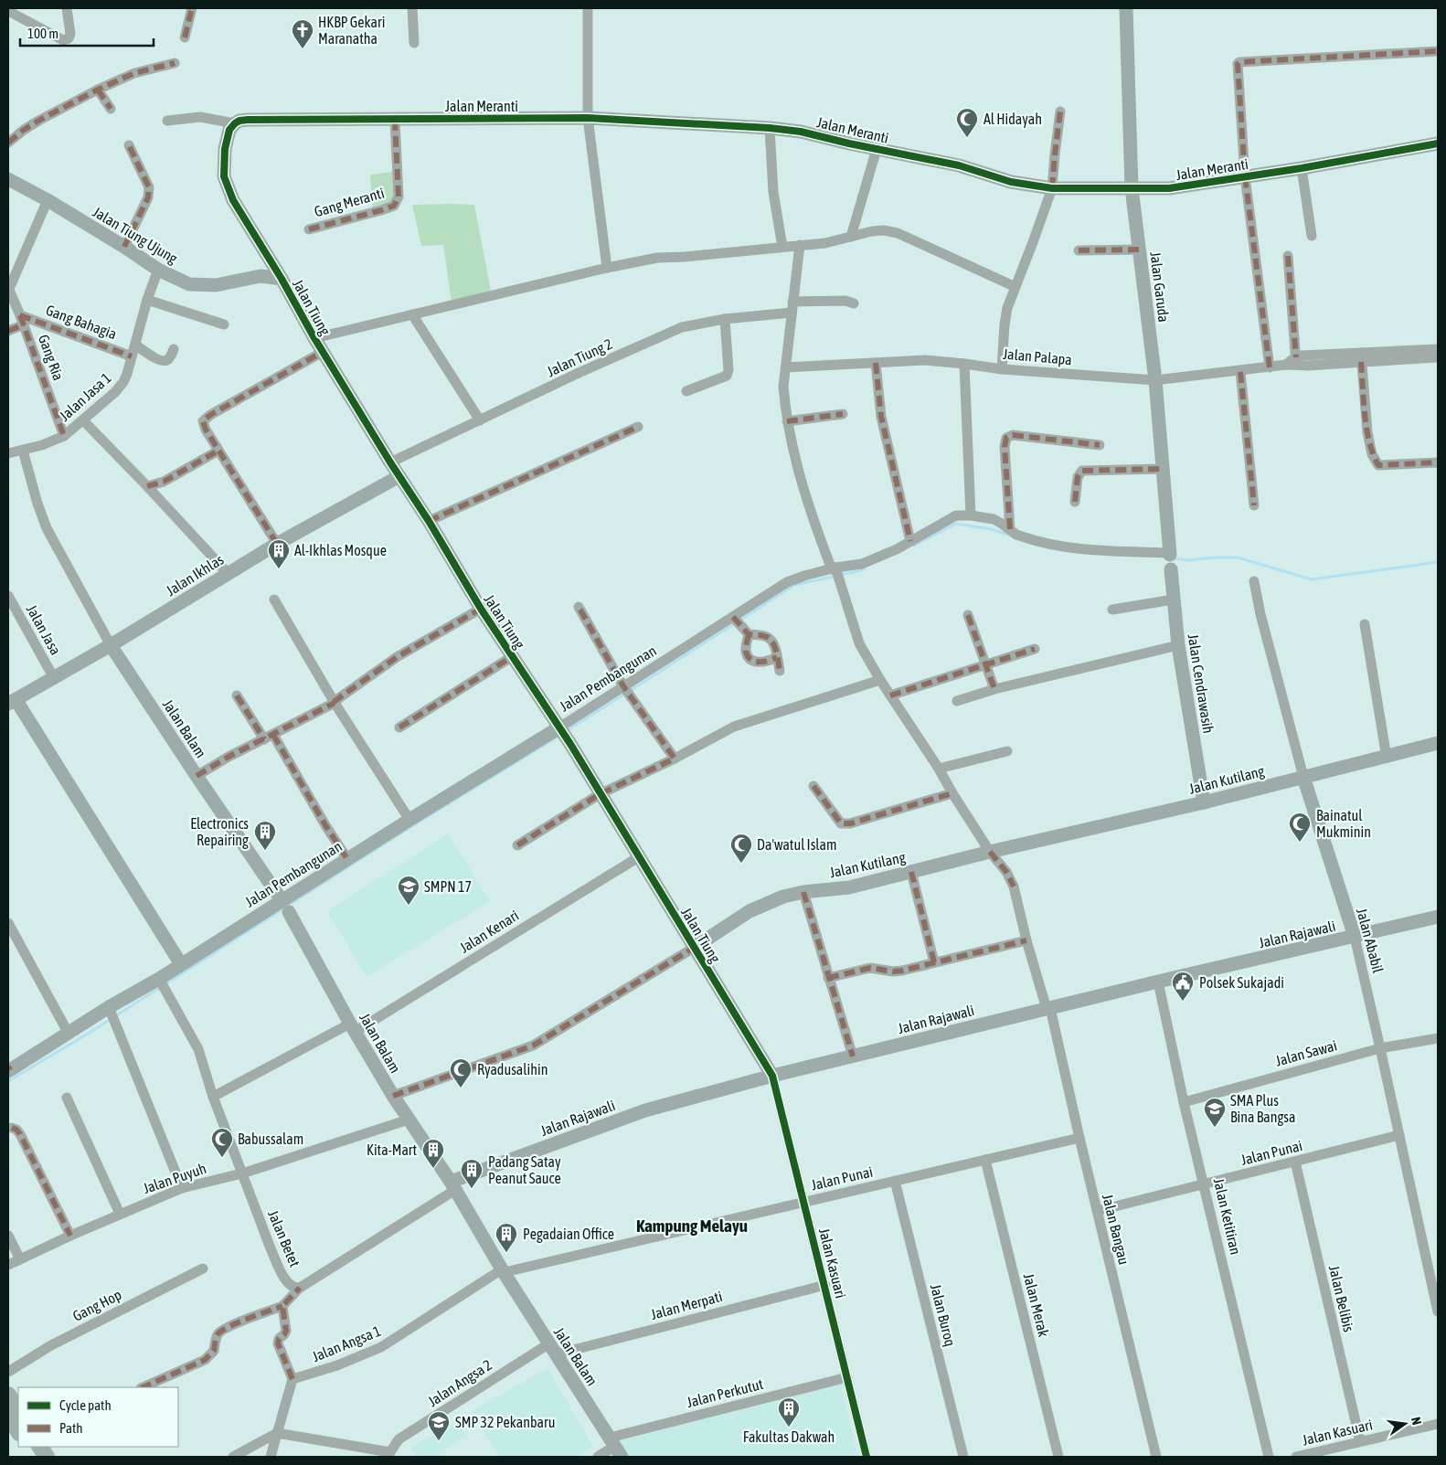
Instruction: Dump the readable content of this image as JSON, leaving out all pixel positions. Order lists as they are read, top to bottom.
{
  "streets": {
    "street": [
      "Jalan Meranti",
      "Gang Meranti",
      "Jalan Tiung Ujung",
      "Jalan Garuda",
      "Jalan Tiung",
      "Gang Bahagia",
      "Jalan Palapa",
      "Gang Ria",
      "Jalan Tiung 2",
      "Jalan Jasa 1",
      "Jalan Ikhlas",
      "Jalan Jasa",
      "Jalan Pembangunan",
      "Jalan Cendrawasih",
      "Jalan Balam",
      "Jalan Kutilang",
      "Jalan Kenari",
      "Jalan Rajawali",
      "Jalan Ababil",
      "Jalan Sawai",
      "Jalan Punai",
      "Jalan Puyuh",
      "Jalan Ketitiran",
      "Jalan Bangau",
      "Jalan Betet",
      "Jalan Kasuari",
      "Jalan Belibis",
      "Gang Hop",
      "Jalan Merpati",
      "Jalan Merak",
      "Jalan Buroq",
      "Jalan Angsa 1",
      "Jalan Angsa 2",
      "Jalan Perkutut"
    ]
  },
  "crossings": [
    ["Jalan Meranti", "Gang Meranti"],
    ["Jalan Meranti", "Jalan Garuda"],
    ["Jalan Meranti", "Jalan Tiung"],
    ["Jalan Tiung Ujung", "Jalan Tiung"],
    ["Jalan Tiung Ujung", "Jalan Jasa 1"],
    ["Jalan Garuda", "Jalan Palapa"],
    ["Jalan Garuda", "Jalan Pembangunan"],
    ["Jalan Garuda", "Jalan Cendrawasih"],
    ["Jalan Tiung", "Jalan Tiung 2"],
    ["Jalan Tiung", "Jalan Ikhlas"],
    ["Jalan Tiung", "Jalan Pembangunan"],
    ["Jalan Tiung", "Jalan Kutilang"],
    ["Jalan Tiung", "Jalan Kenari"],
    ["Jalan Tiung", "Jalan Rajawali"],
    ["Jalan Tiung", "Jalan Kasuari"],
    ["Gang Bahagia", "Gang Ria"],
    ["Gang Bahagia", "Jalan Jasa 1"],
    ["Jalan Palapa", "Jalan Bangau"],
    ["Gang Ria", "Jalan Jasa 1"],
    ["Jalan Tiung 2", "Jalan Bangau"],
    ["Jalan Ikhlas", "Jalan Jasa"],
    ["Jalan Ikhlas", "Jalan Balam"],
    ["Jalan Pembangunan", "Jalan Balam"],
    ["Jalan Pembangunan", "Jalan Bangau"],
    ["Jalan Pembangunan", "Jalan Betet"],
    ["Jalan Cendrawasih", "Jalan Kutilang"],
    ["Jalan Balam", "Jalan Kutilang"],
    ["Jalan Balam", "Jalan Kenari"],
    ["Jalan Balam", "Jalan Rajawali"],
    ["Jalan Balam", "Jalan Punai"],
    ["Jalan Balam", "Jalan Puyuh"],
    ["Jalan Balam", "Jalan Betet"],
    ["Jalan Balam", "Jalan Merpati"],
    ["Jalan Balam", "Jalan Angsa 1"],
    ["Jalan Balam", "Jalan Angsa 2"],
    ["Jalan Balam", "Jalan Perkutut"],
    ["Jalan Kutilang", "Jalan Ababil"],
    ["Jalan Kutilang", "Jalan Bangau"],
    ["Jalan Kenari", "Jalan Betet"],
    ["Jalan Rajawali", "Jalan Ababil"],
    ["Jalan Rajawali", "Jalan Ketitiran"],
    ["Jalan Rajawali", "Jalan Bangau"],
    ["Jalan Rajawali", "Jalan Betet"],
    ["Jalan Rajawali", "Jalan Kasuari"],
    ["Jalan Ababil", "Jalan Sawai"],
    ["Jalan Ababil", "Jalan Punai"],
    ["Jalan Sawai", "Jalan Ketitiran"],
    ["Jalan Punai", "Jalan Ketitiran"],
    ["Jalan Punai", "Jalan Bangau"],
    ["Jalan Punai", "Jalan Kasuari"],
    ["Jalan Punai", "Jalan Belibis"],
    ["Jalan Punai", "Jalan Merak"],
    ["Jalan Punai", "Jalan Buroq"],
    ["Jalan Punai", "Jalan Angsa 1"],
    ["Jalan Puyuh", "Jalan Betet"],
    ["Jalan Kasuari", "Jalan Belibis"],
    ["Jalan Kasuari", "Jalan Merpati"],
    ["Jalan Kasuari", "Jalan Perkutut"],
    ["Jalan Merpati", "Jalan Angsa 2"]
  ],
  "districts": ["Kampung Melayu"],
  "places": {
    "church": ["HKBP Gekari Maranatha"],
    "mosque": [
      "Al Hidayah",
      "Bainatul Mukminin",
      "Da'watul Islam",
      "Ryadusalihin",
      "Babussalam"
    ],
    "building": [
      "Al-Ikhlas Mosque",
      "Electronics Repairing",
      "Kita-Mart",
      "Padang Satay Peanut Sauce",
      "Pegadaian Office",
      "Fakultas Dakwah"
    ],
    "school or university": ["SMPN 17", "SMA Plus Bina Bangsa", "SMP 32 Pekanbaru"],
    "public building": ["Polsek Sukajadi"]
  },
  "legend": ["Cycle path", "Path"],
  "scale_bar": "100 m",
  "north": "right"
}
